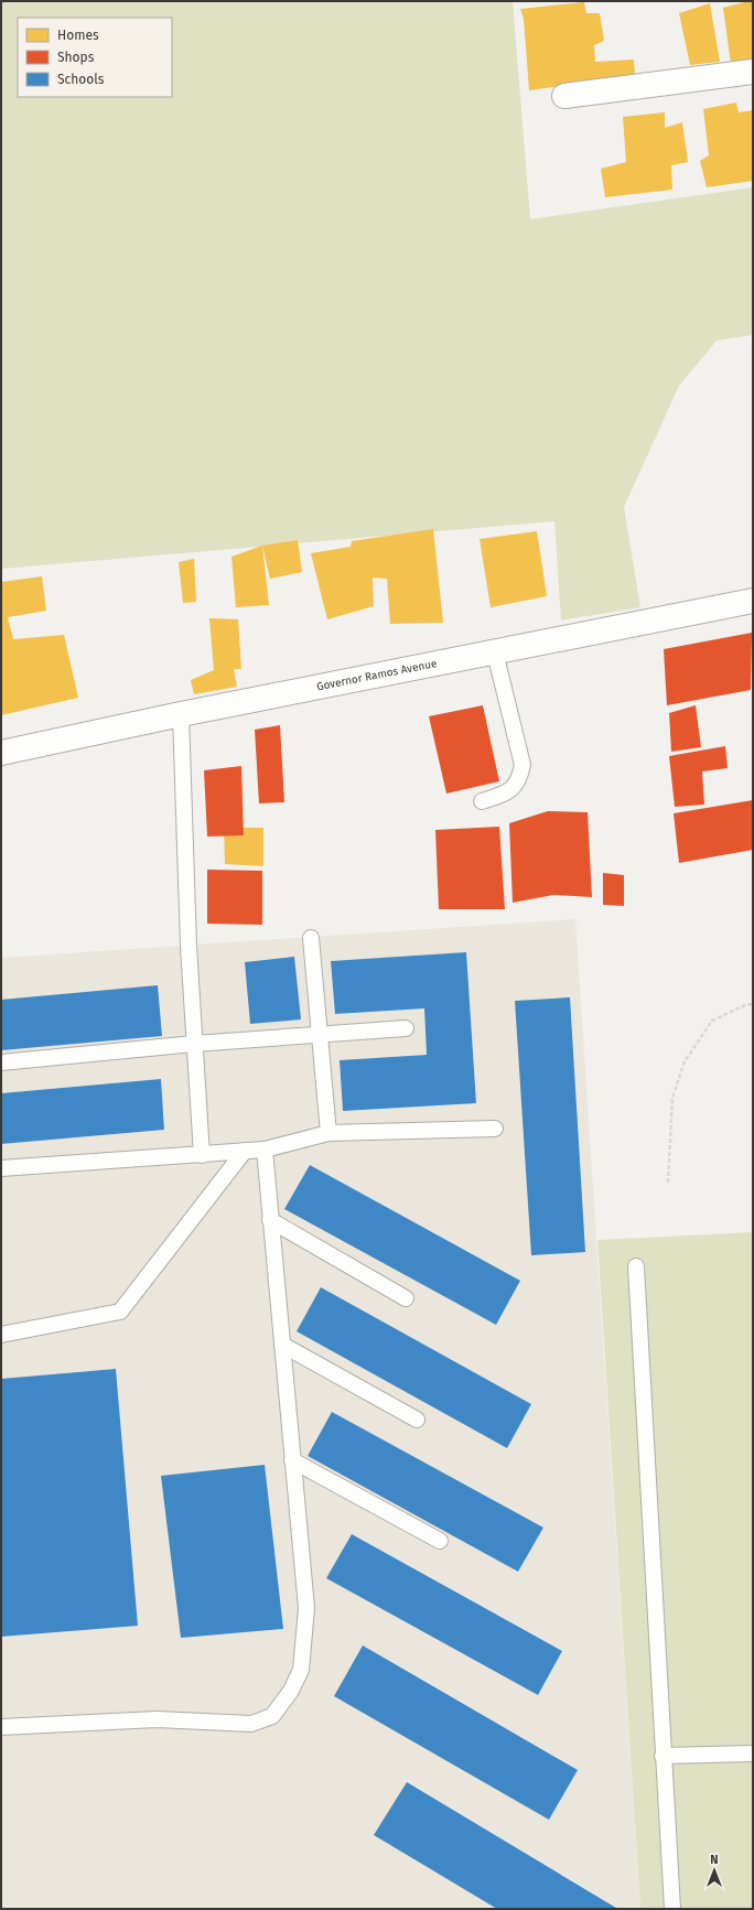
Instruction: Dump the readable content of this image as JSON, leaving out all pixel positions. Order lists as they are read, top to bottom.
{
  "streets": {
    "main road": ["Governor Ramos Avenue"]
  },
  "legend": ["Homes", "Shops", "Schools"],
  "north": "top"
}
